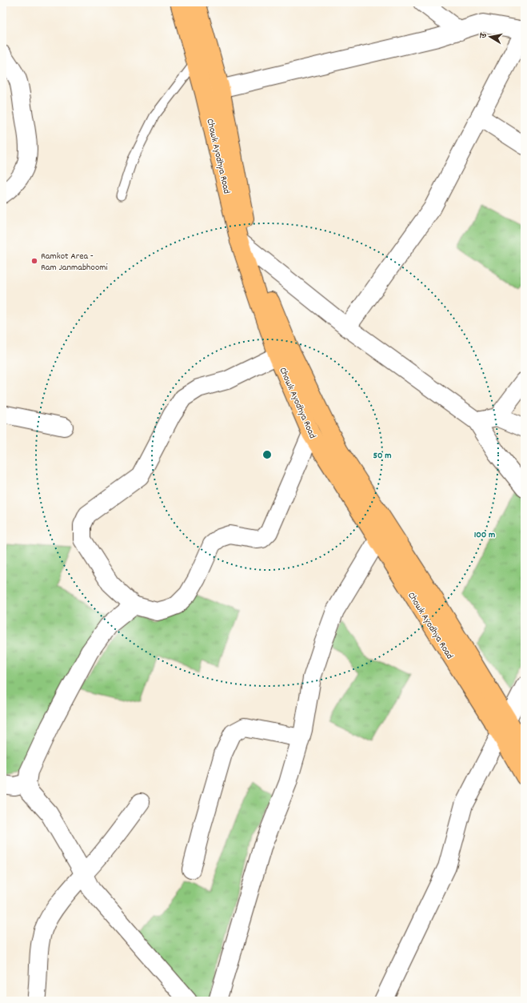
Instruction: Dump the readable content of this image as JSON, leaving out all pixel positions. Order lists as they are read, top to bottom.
{
  "streets": {
    "main road": ["Chowk Ayodhya Road"]
  },
  "places": ["Ramkot Area - Ram Janmabhoomi"],
  "north": "left",
  "rings": ["50 m", "100 m"]
}
